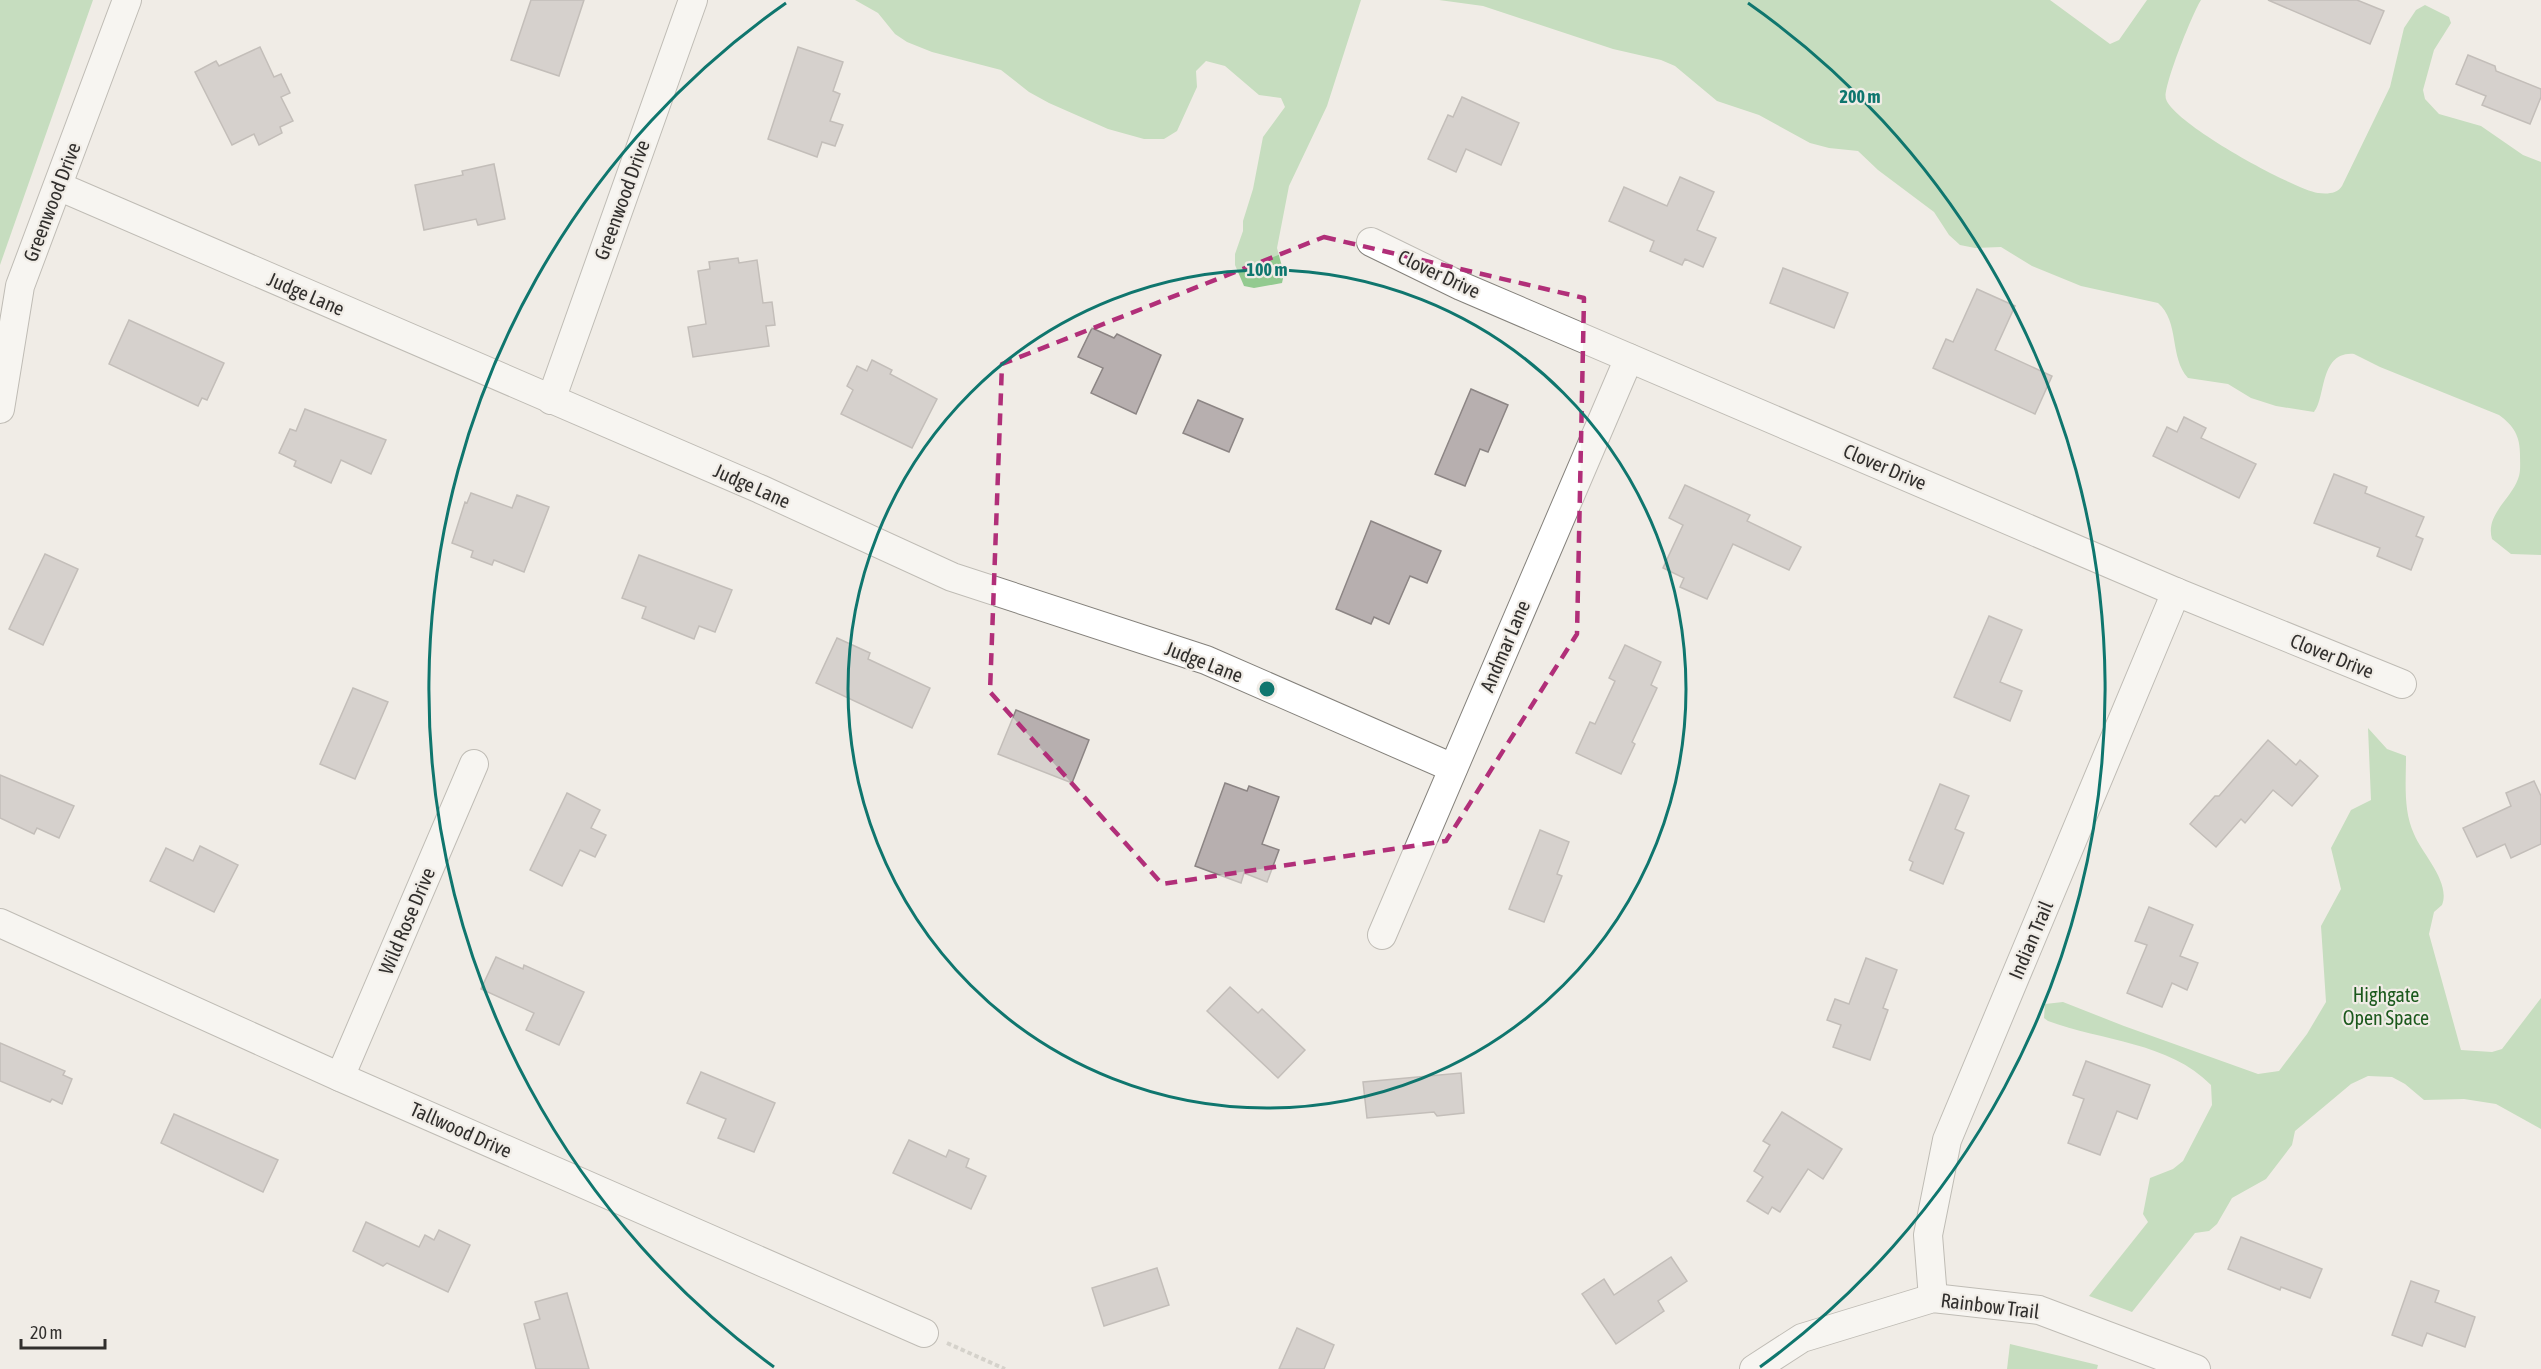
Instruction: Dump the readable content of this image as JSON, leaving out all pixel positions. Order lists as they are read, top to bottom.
{
  "streets": {
    "street": [
      "Greenwood Drive",
      "Clover Drive",
      "Judge Lane",
      "Andmar Lane",
      "Wild Rose Drive",
      "Indian Trail",
      "Tallwood Drive",
      "Rainbow Trail"
    ]
  },
  "crossings": [
    ["Greenwood Drive", "Judge Lane"],
    ["Clover Drive", "Andmar Lane"],
    ["Clover Drive", "Indian Trail"],
    ["Judge Lane", "Andmar Lane"],
    ["Wild Rose Drive", "Tallwood Drive"],
    ["Indian Trail", "Rainbow Trail"]
  ],
  "parks": ["Highgate Open Space"],
  "scale_bar": "20 m",
  "rings": ["200 m", "100 m"]
}
